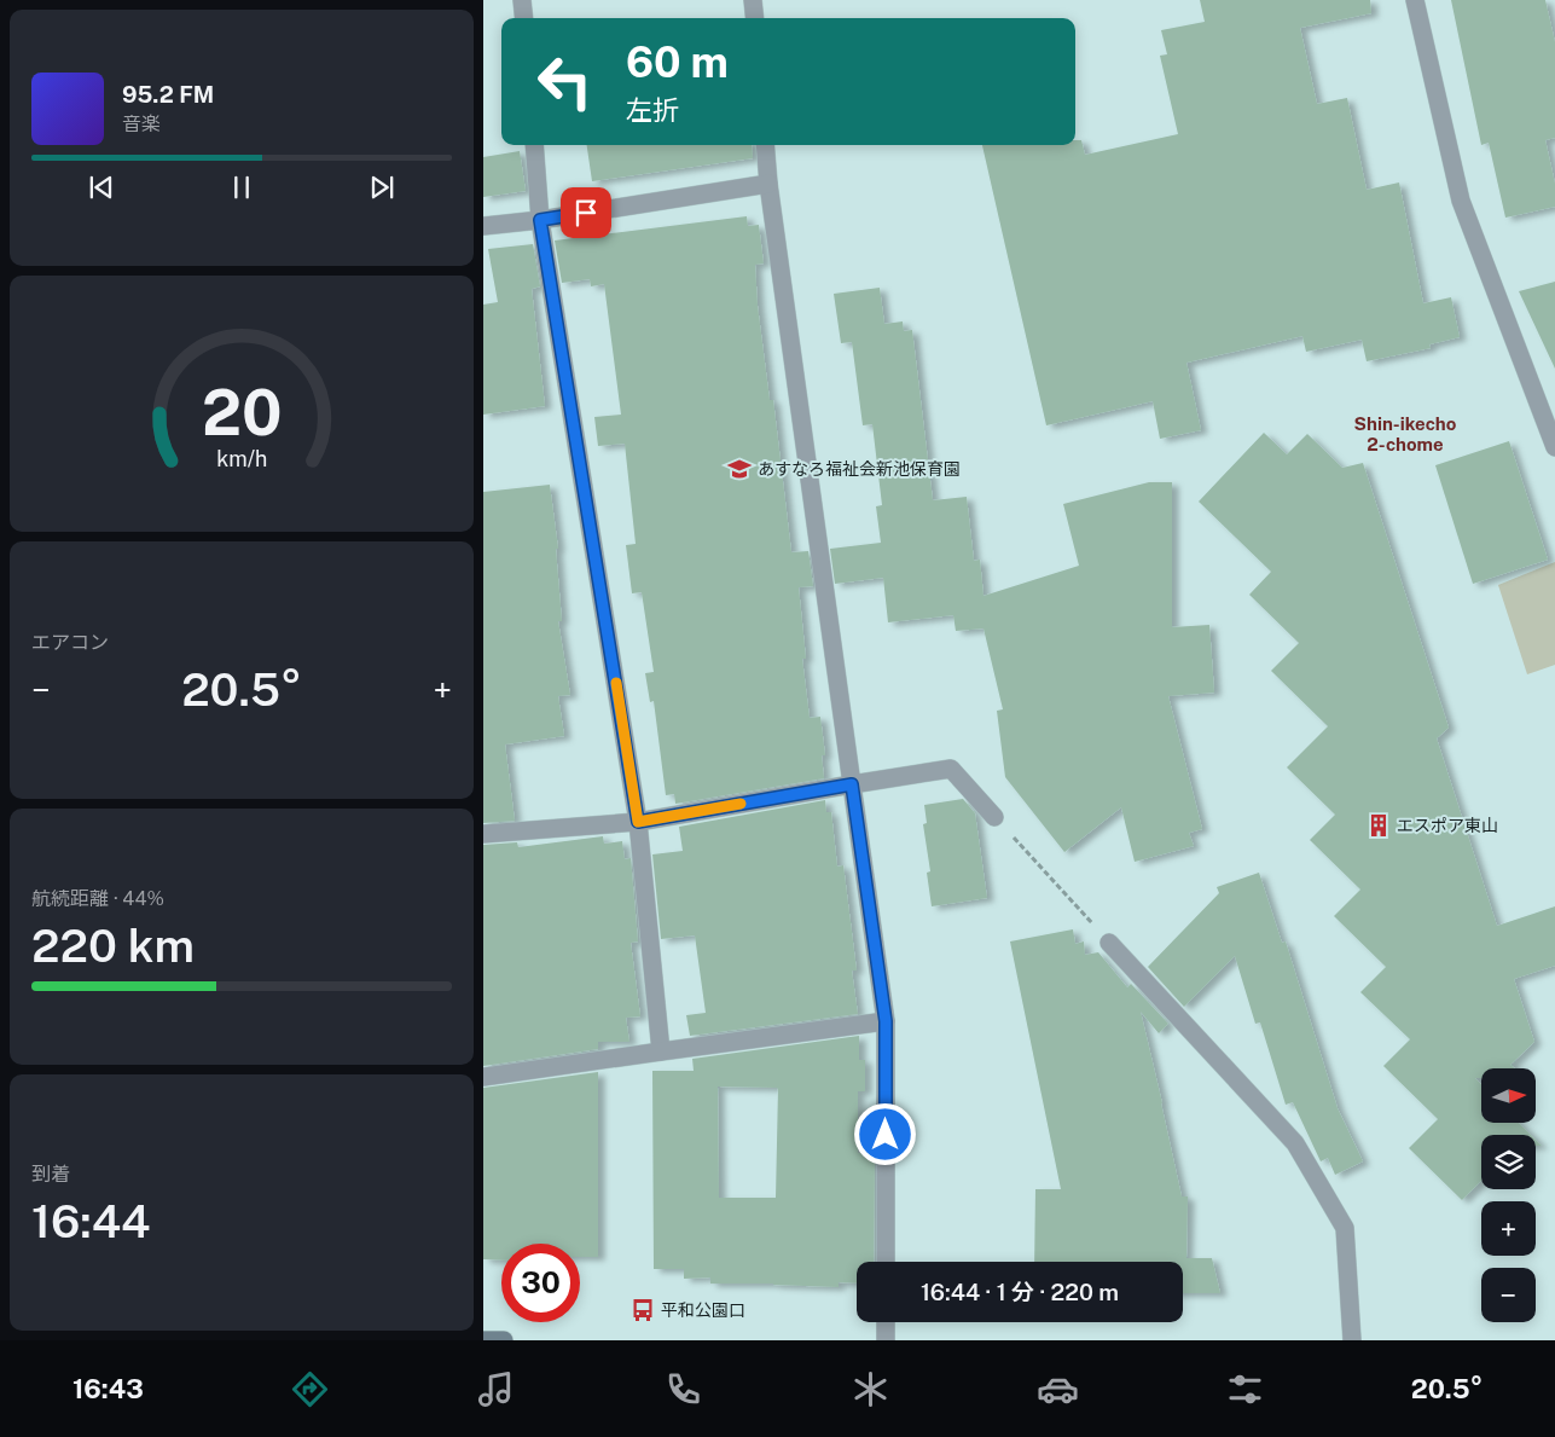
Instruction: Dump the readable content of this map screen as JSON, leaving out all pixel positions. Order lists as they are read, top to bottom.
{
  "districts": ["Shin-ikecho 2-chome"],
  "places": {
    "school or university": ["あすなろ福祉会新池保育園"],
    "building": ["エスポア東山"],
    "bus stop": ["平和公園口"]
  },
  "north": "right",
  "page": {
    "turn": ["60 m", "左折"],
    "song": ["95.2 FM", "音楽"],
    "tile": [
      "エアコン",
      ["航続距離 · 44%", "220 km"],
      ["到着", "16:44"]
    ],
    "heat": ["−", "20.5°", "+"],
    "map_buttons": ["+", "−"],
    "limit": "30",
    "trip": "16:44 · 1 分 · 220 m",
    "tabs": ["16:43", "20.5°"],
    "gauge": ["20", "km/h"]
  }
}
